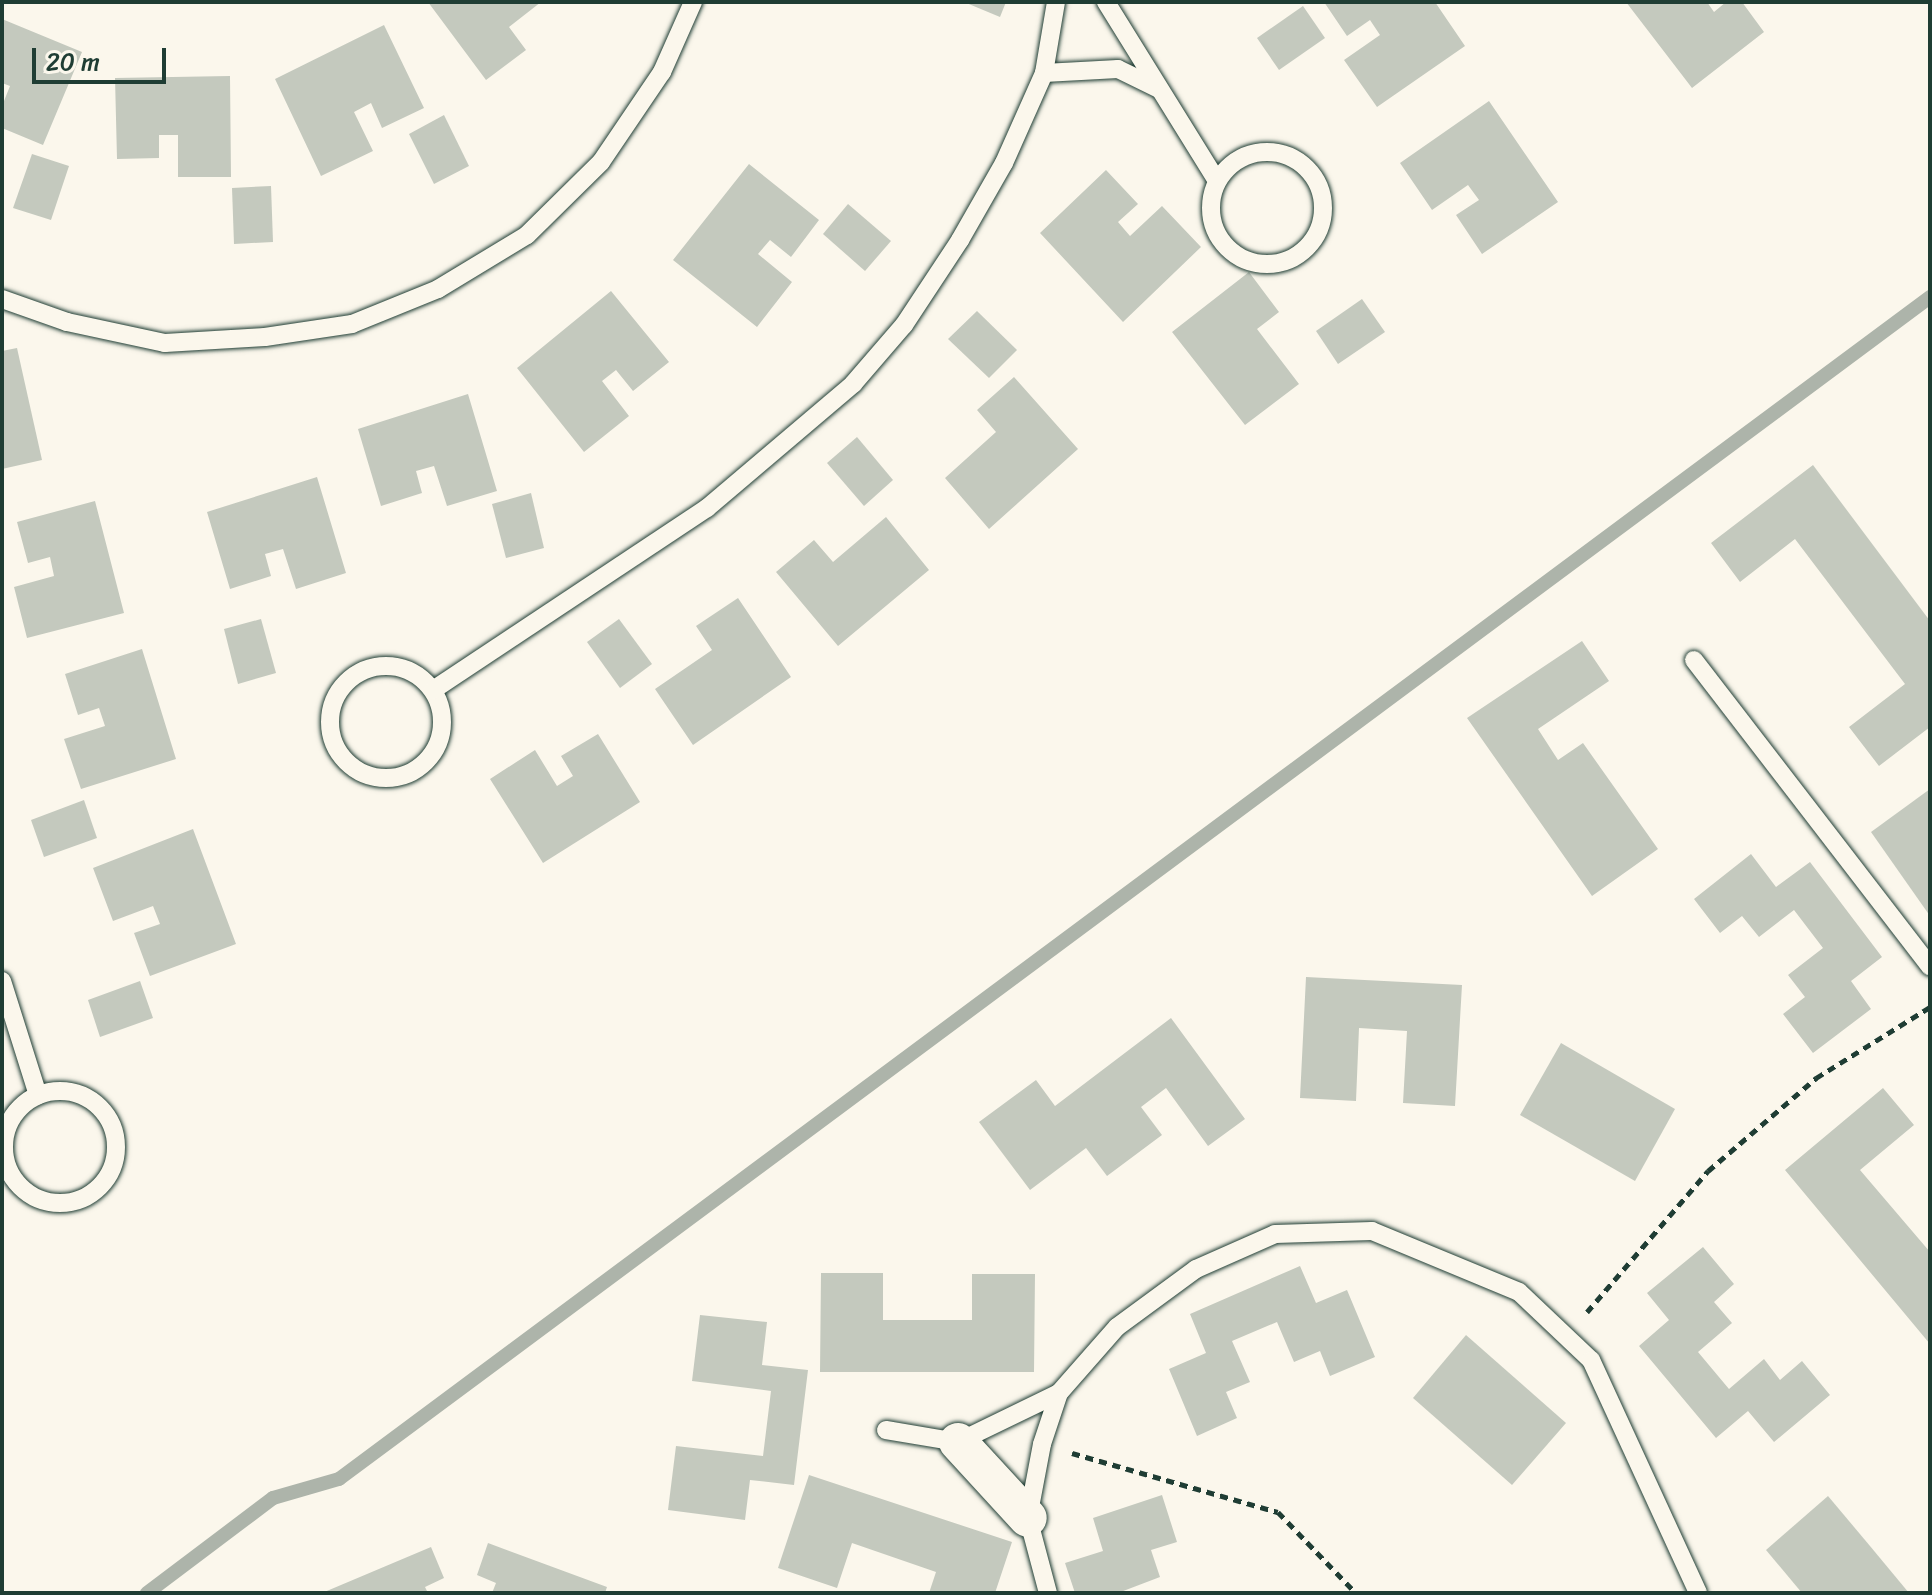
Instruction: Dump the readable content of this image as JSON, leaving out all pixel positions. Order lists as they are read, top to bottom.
{
  "scale_bar": "20 m"
}
